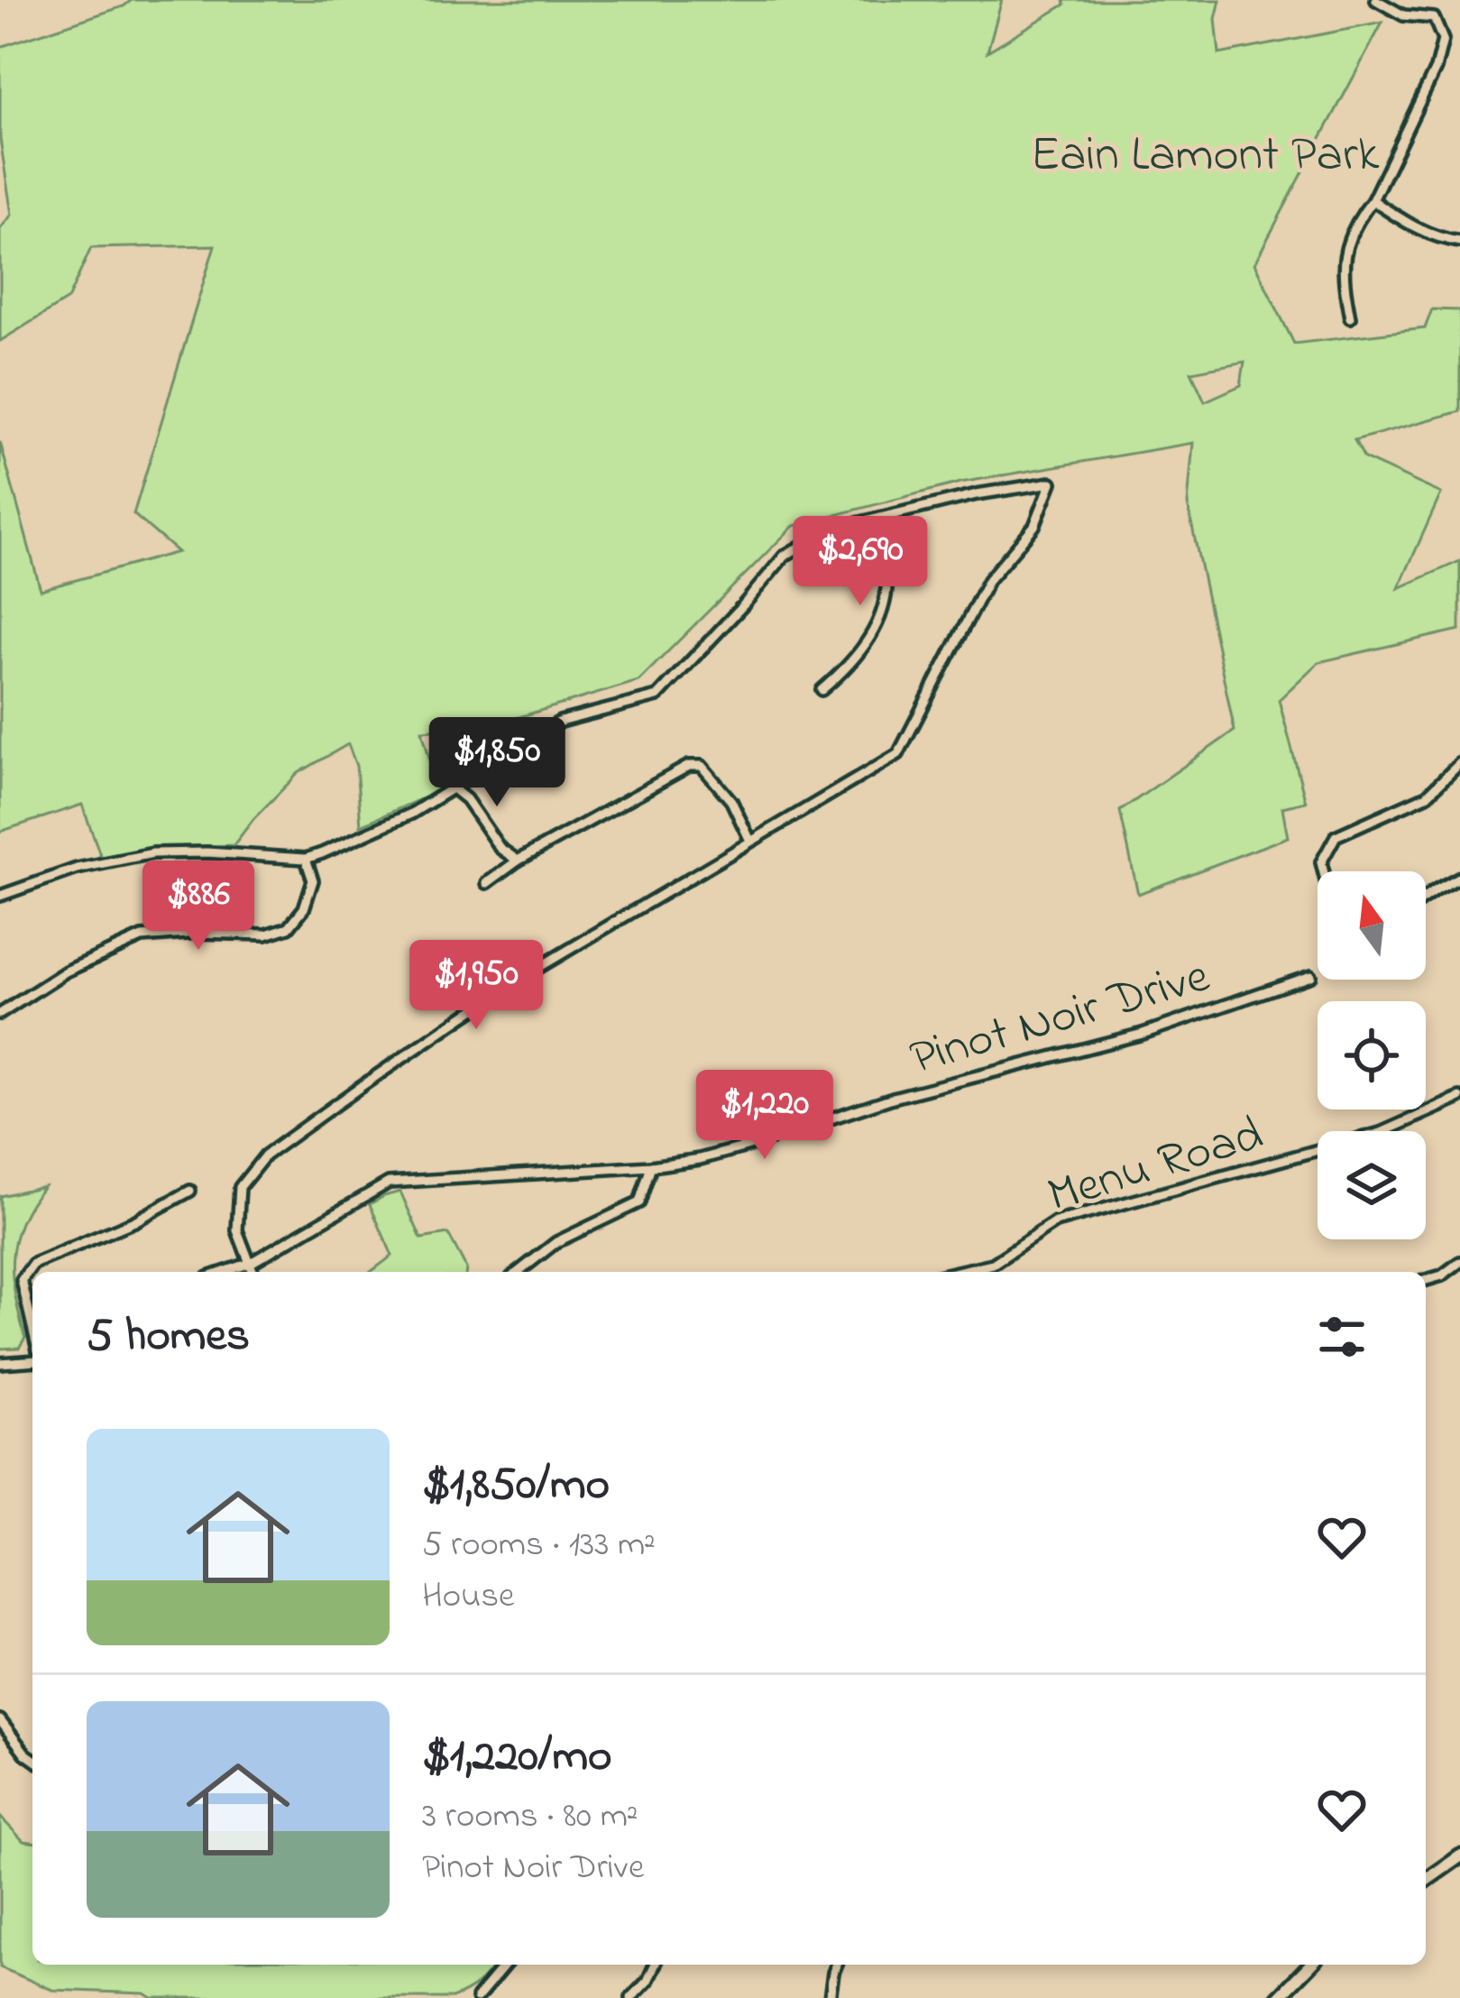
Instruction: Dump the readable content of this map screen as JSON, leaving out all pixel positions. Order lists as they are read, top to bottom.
{
  "streets": {
    "street": ["Pinot Noir Drive", "Menu Road"]
  },
  "parks": ["Eain Lamont Park"],
  "north": "top",
  "page": {
    "price": [
      "$2,690",
      "$1,850",
      "$886",
      "$1,950",
      "$1,220"
    ],
    "heading": "5 homes",
    "list": [
      {
        "name": "$1,850/mo",
        "note": "5 rooms · 133 m² · House"
      },
      {
        "name": "$1,220/mo",
        "note": "3 rooms · 80 m² · Pinot Noir Drive"
      }
    ]
  }
}
